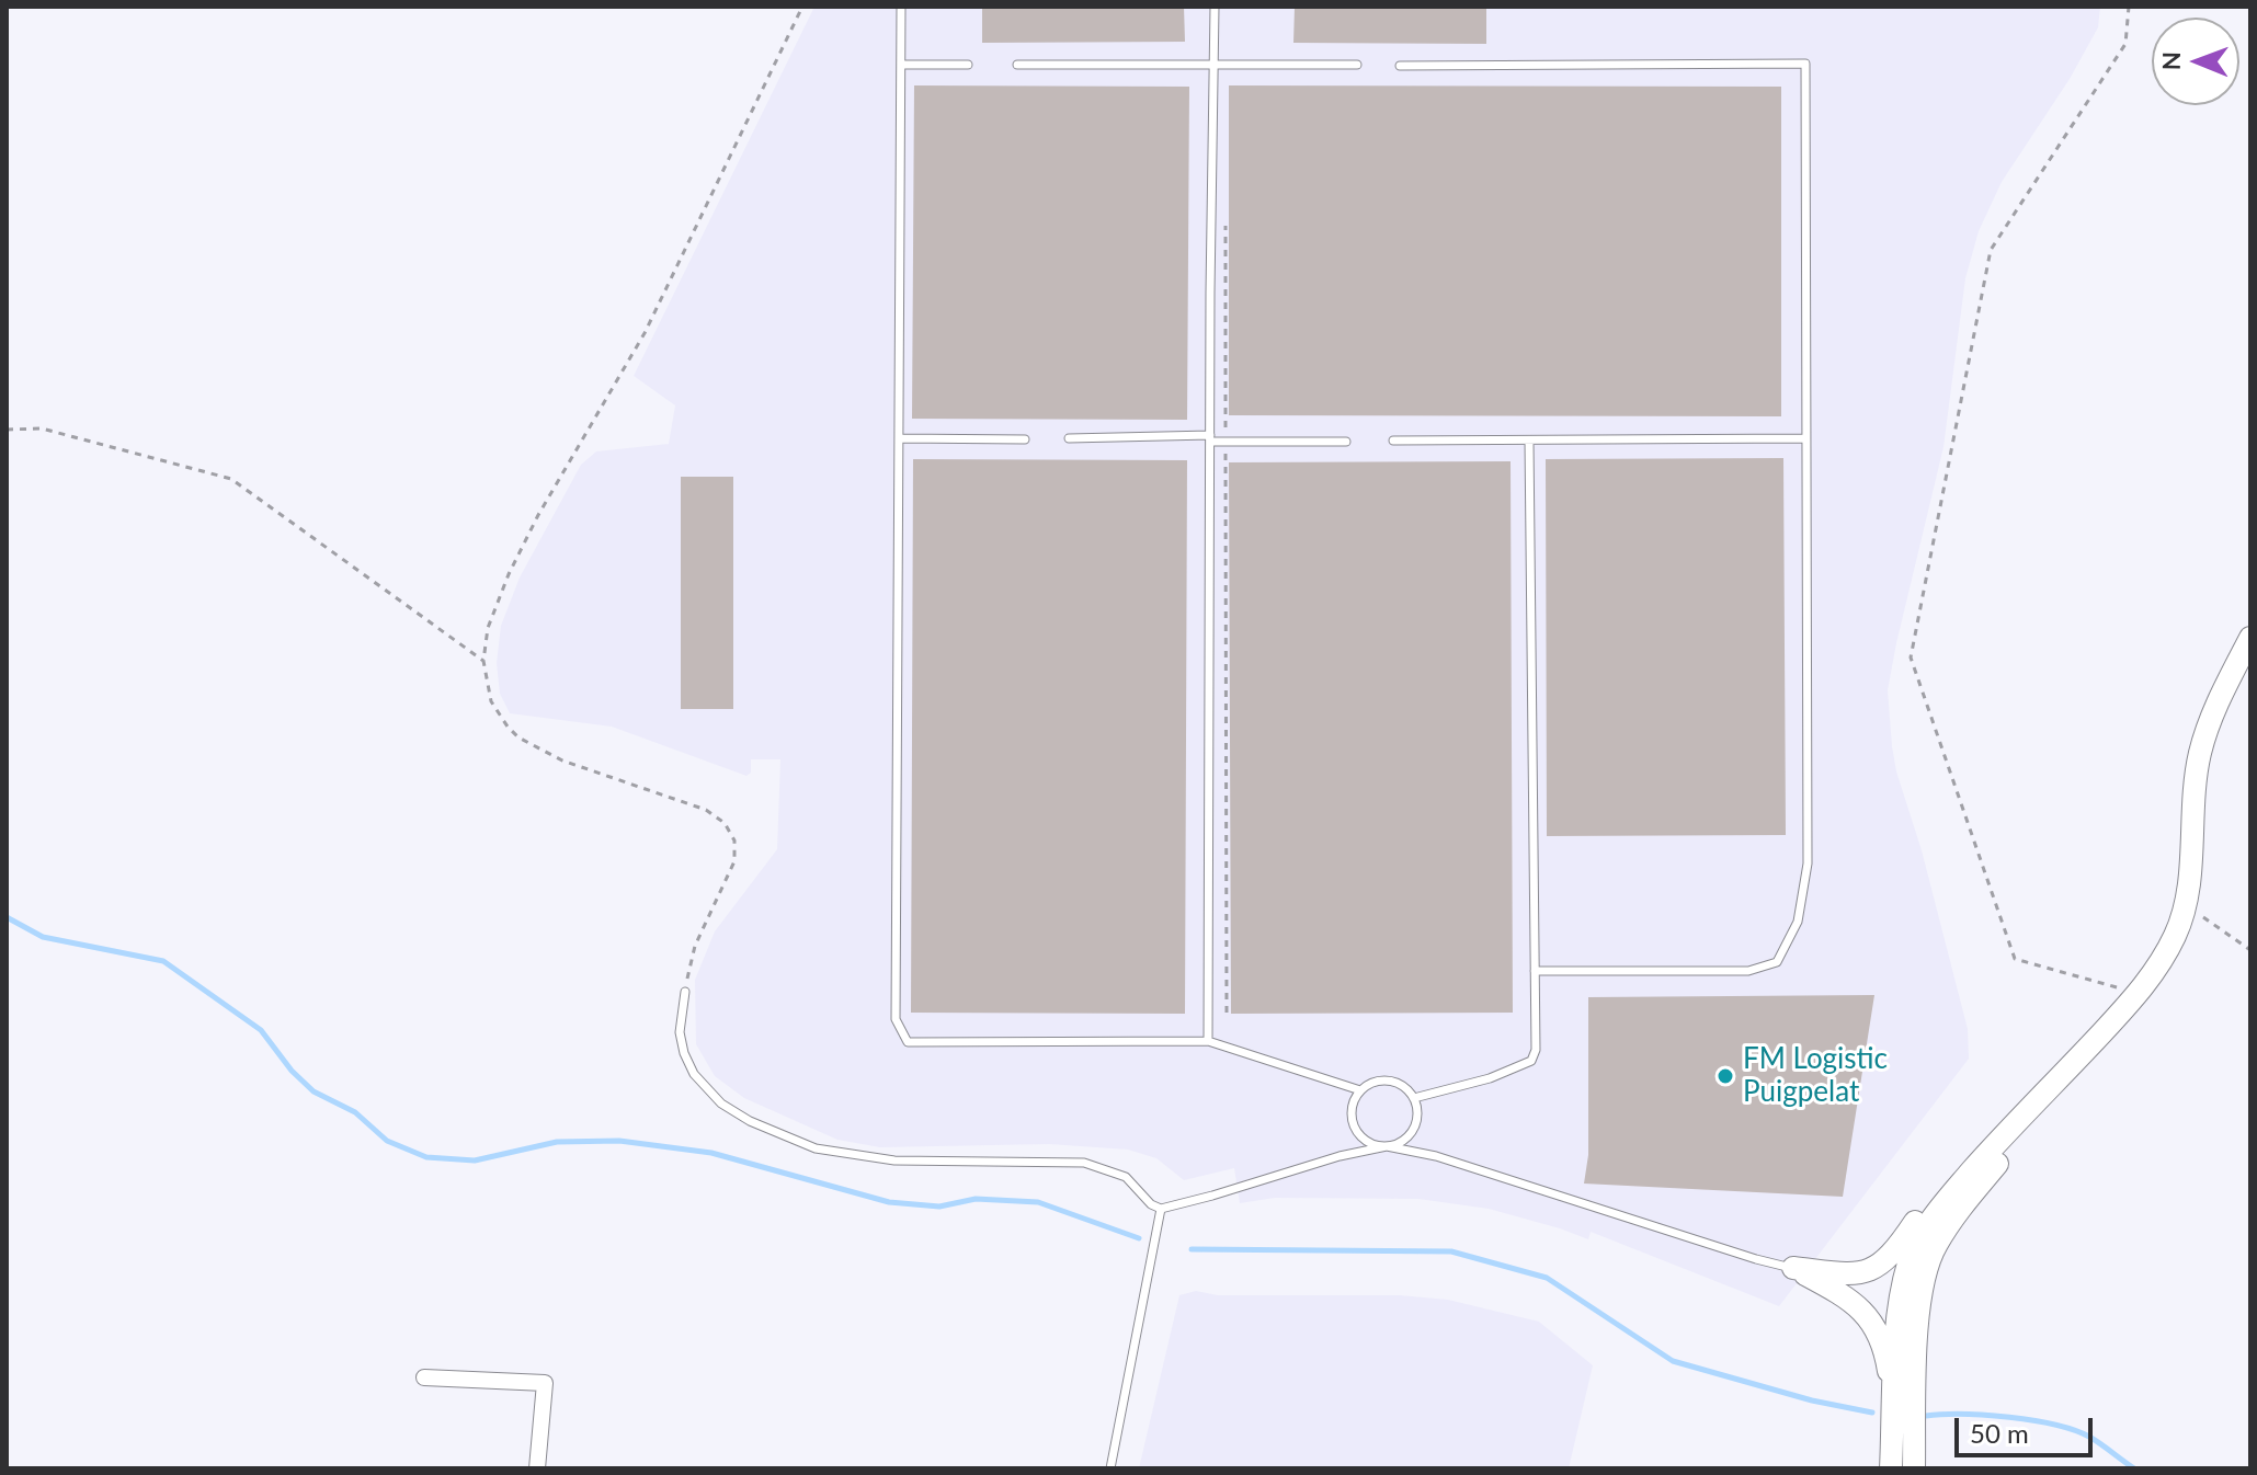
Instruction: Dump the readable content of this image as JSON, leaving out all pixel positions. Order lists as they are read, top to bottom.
{
  "places": ["FM Logistic Puigpelat"],
  "scale_bar": "50 m",
  "north": "left"
}
